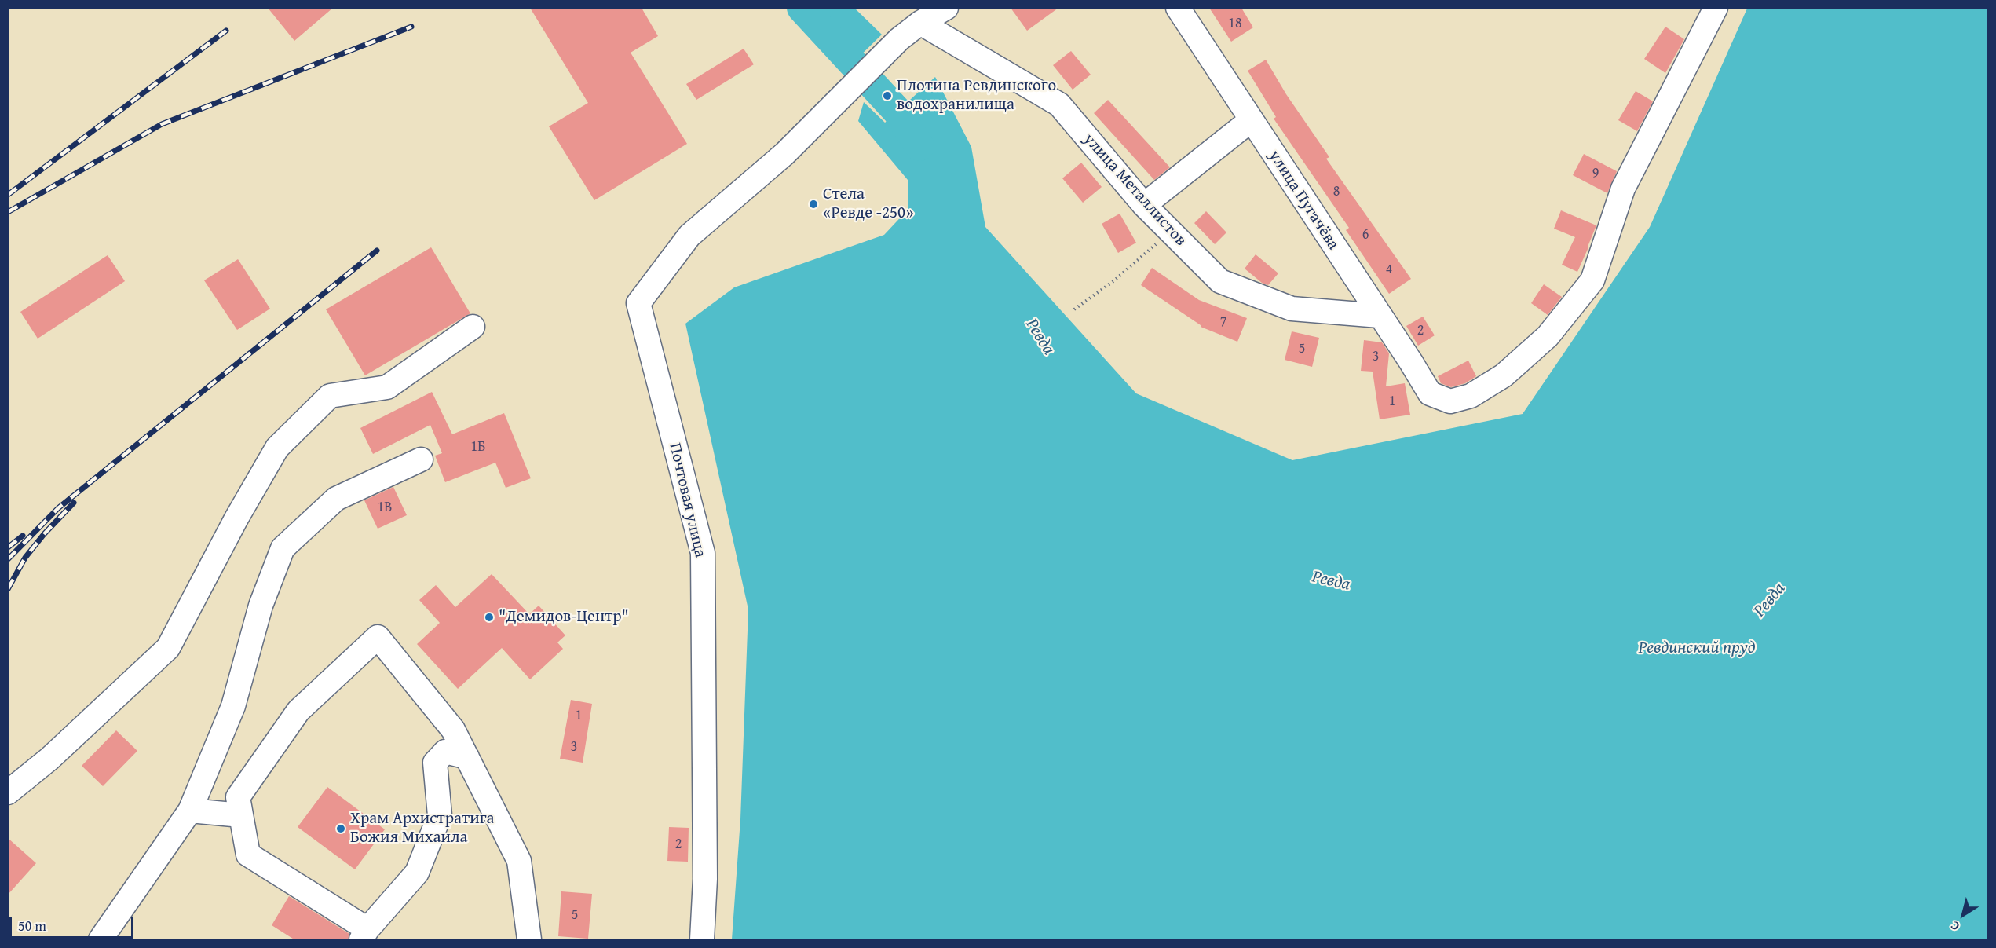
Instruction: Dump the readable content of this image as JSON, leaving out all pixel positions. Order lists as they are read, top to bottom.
{
  "streets": {
    "street": ["улица Металлистов", "улица Пугачёва", "Почтовая улица"]
  },
  "crossings": [
    ["улица Металлистов", "улица Пугачёва"],
    ["улица Металлистов", "Почтовая улица"]
  ],
  "water": ["Ревда", "Ревдинский пруд"],
  "places": [
    "Плотина Ревдинского водохранилища",
    "Стела «Ревде -250»",
    "\"Демидов-Центр\"",
    "Храм Архистратига Божия Михаила"
  ],
  "house_numbers": [
    "18",
    "9",
    "8",
    "6",
    "4",
    "7",
    "2",
    "5",
    "3",
    "1",
    "1Б",
    "1В",
    "1",
    "3",
    "2",
    "5"
  ],
  "scale_bar": "50 m",
  "north": "bottom left"
}
